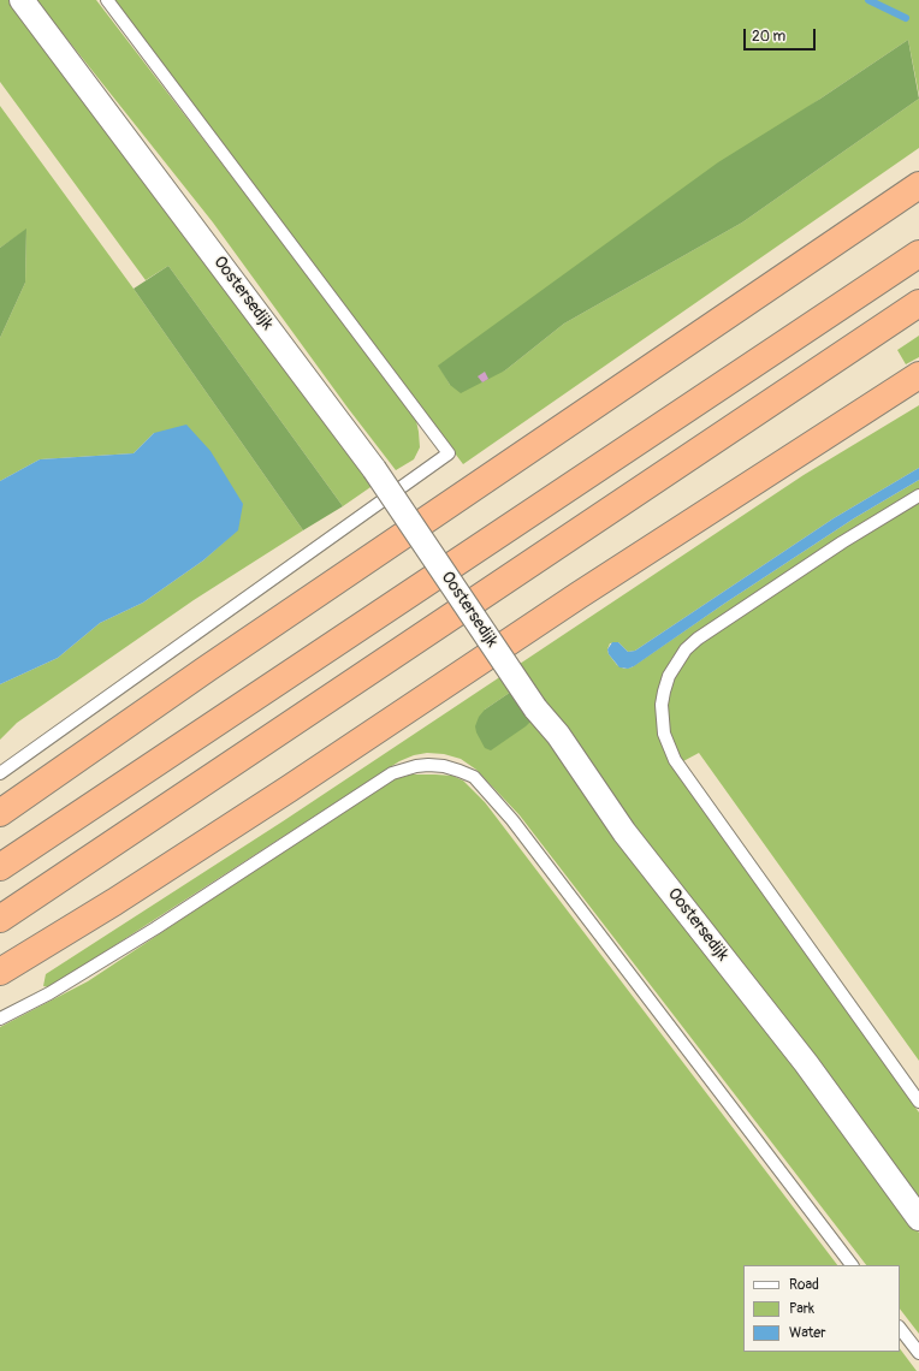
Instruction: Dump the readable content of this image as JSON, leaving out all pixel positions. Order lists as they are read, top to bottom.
{
  "streets": {
    "street": ["Oostersedijk"]
  },
  "legend": ["Road", "Park", "Water"],
  "scale_bar": "20 m"
}
